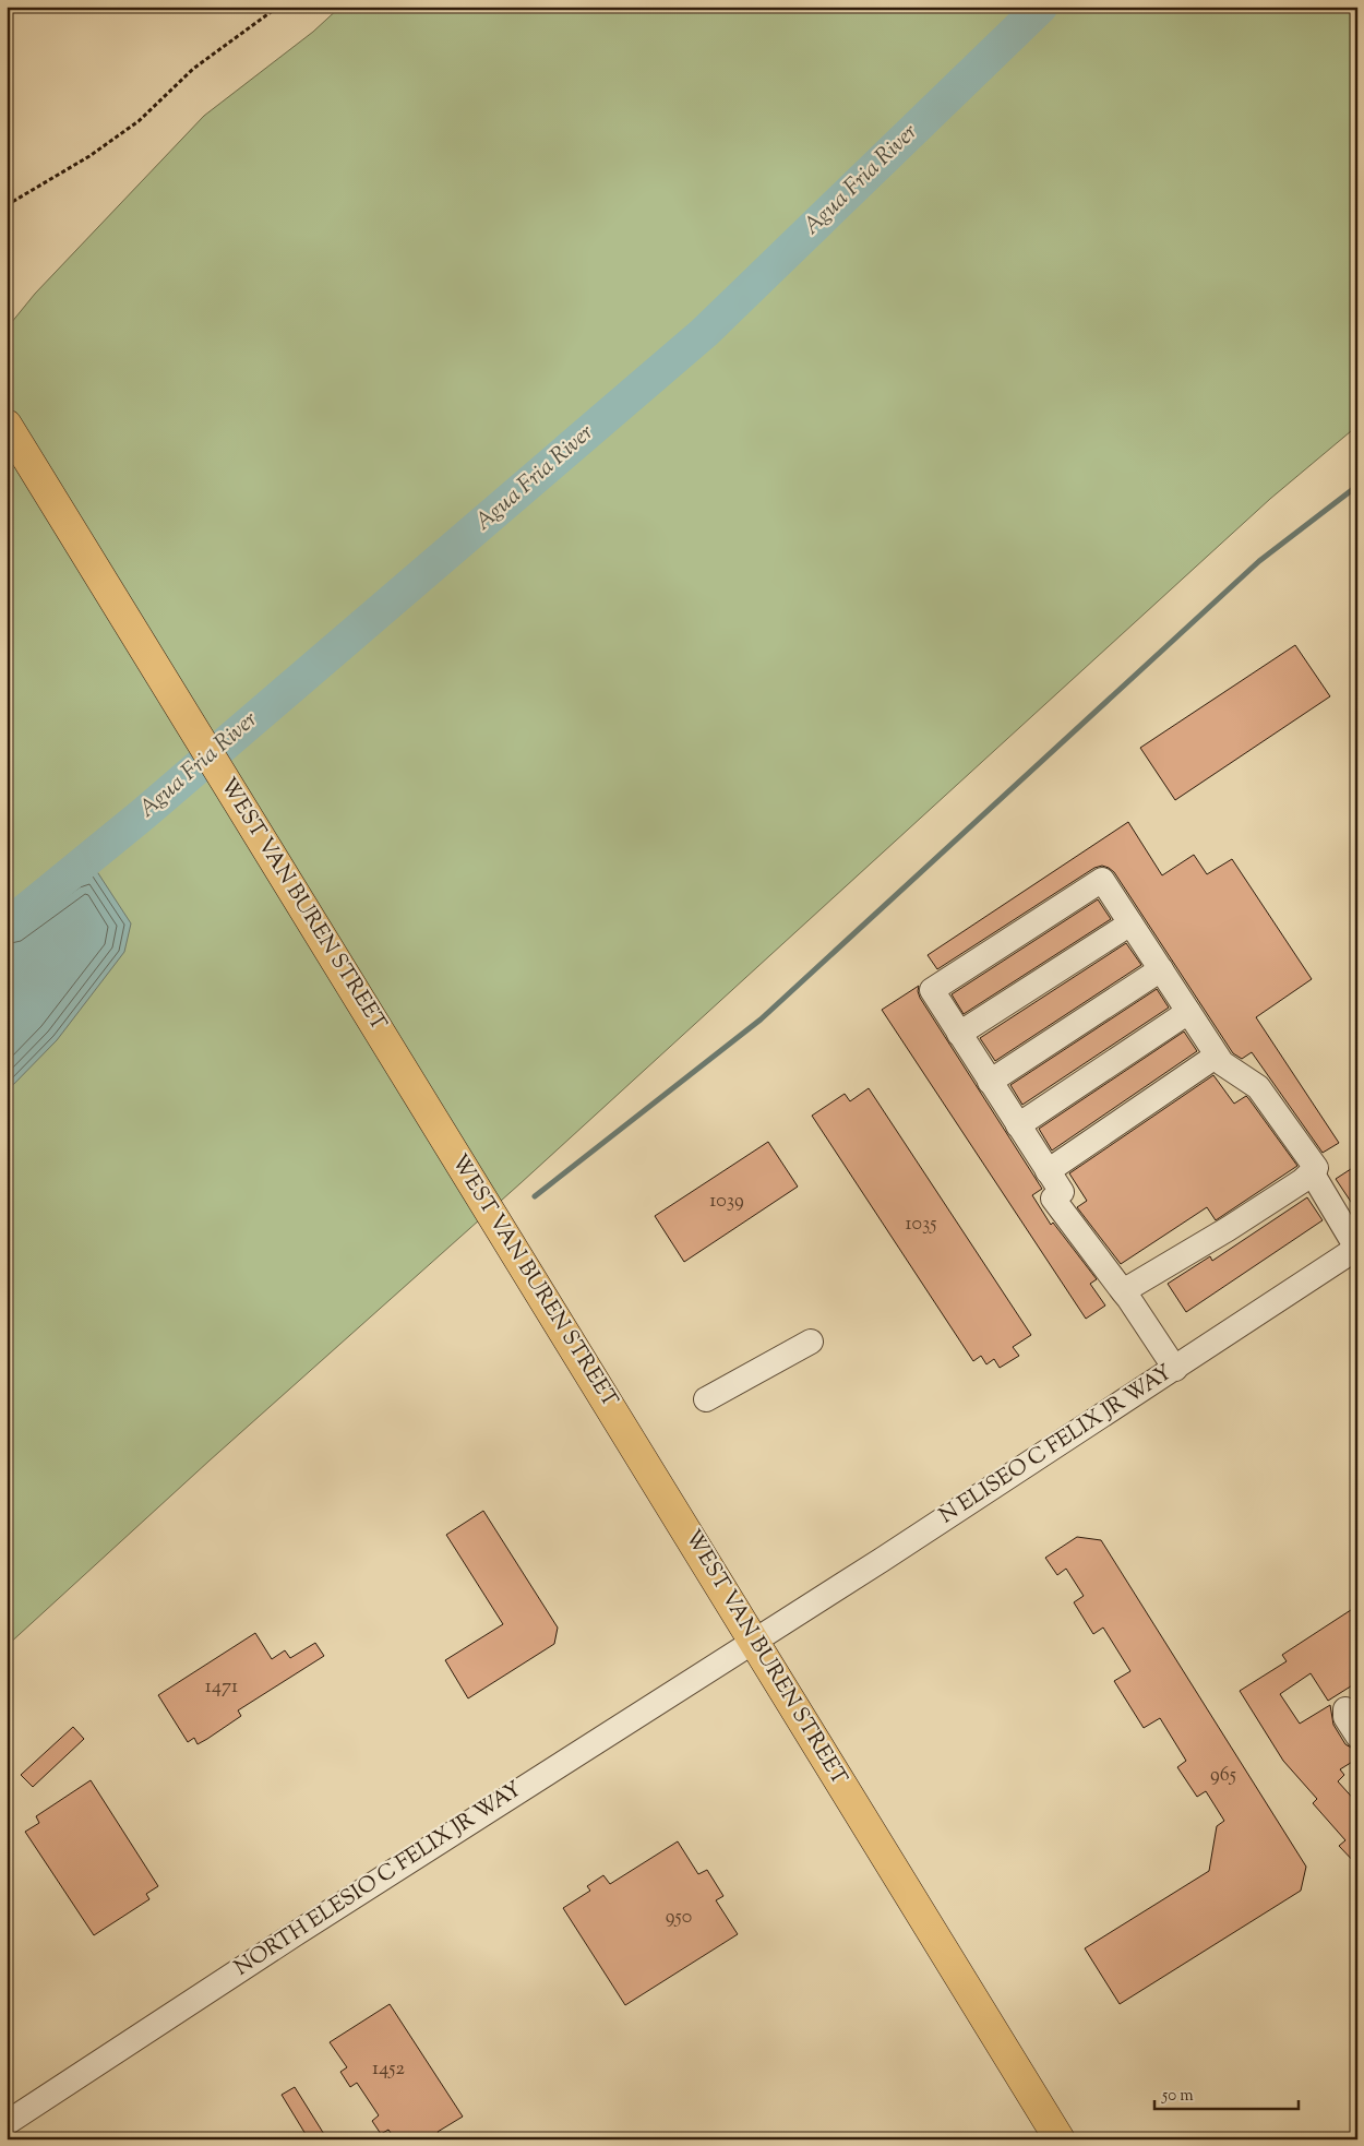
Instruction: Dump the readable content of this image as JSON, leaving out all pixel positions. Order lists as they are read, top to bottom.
{
  "streets": {
    "main road": ["WEST VAN BUREN STREET"],
    "street": ["N ELISEO C FELIX JR WAY", "NORTH ELESIO C FELIX JR WAY"]
  },
  "crossings": [
    ["WEST VAN BUREN STREET", "N ELISEO C FELIX JR WAY"],
    ["WEST VAN BUREN STREET", "NORTH ELESIO C FELIX JR WAY"],
    ["N ELISEO C FELIX JR WAY", "NORTH ELESIO C FELIX JR WAY"]
  ],
  "water": ["Agua Fria River"],
  "house_numbers": [
    "1039",
    "1035",
    "1471",
    "965",
    "950",
    "1452"
  ],
  "scale_bar": "50 m"
}
